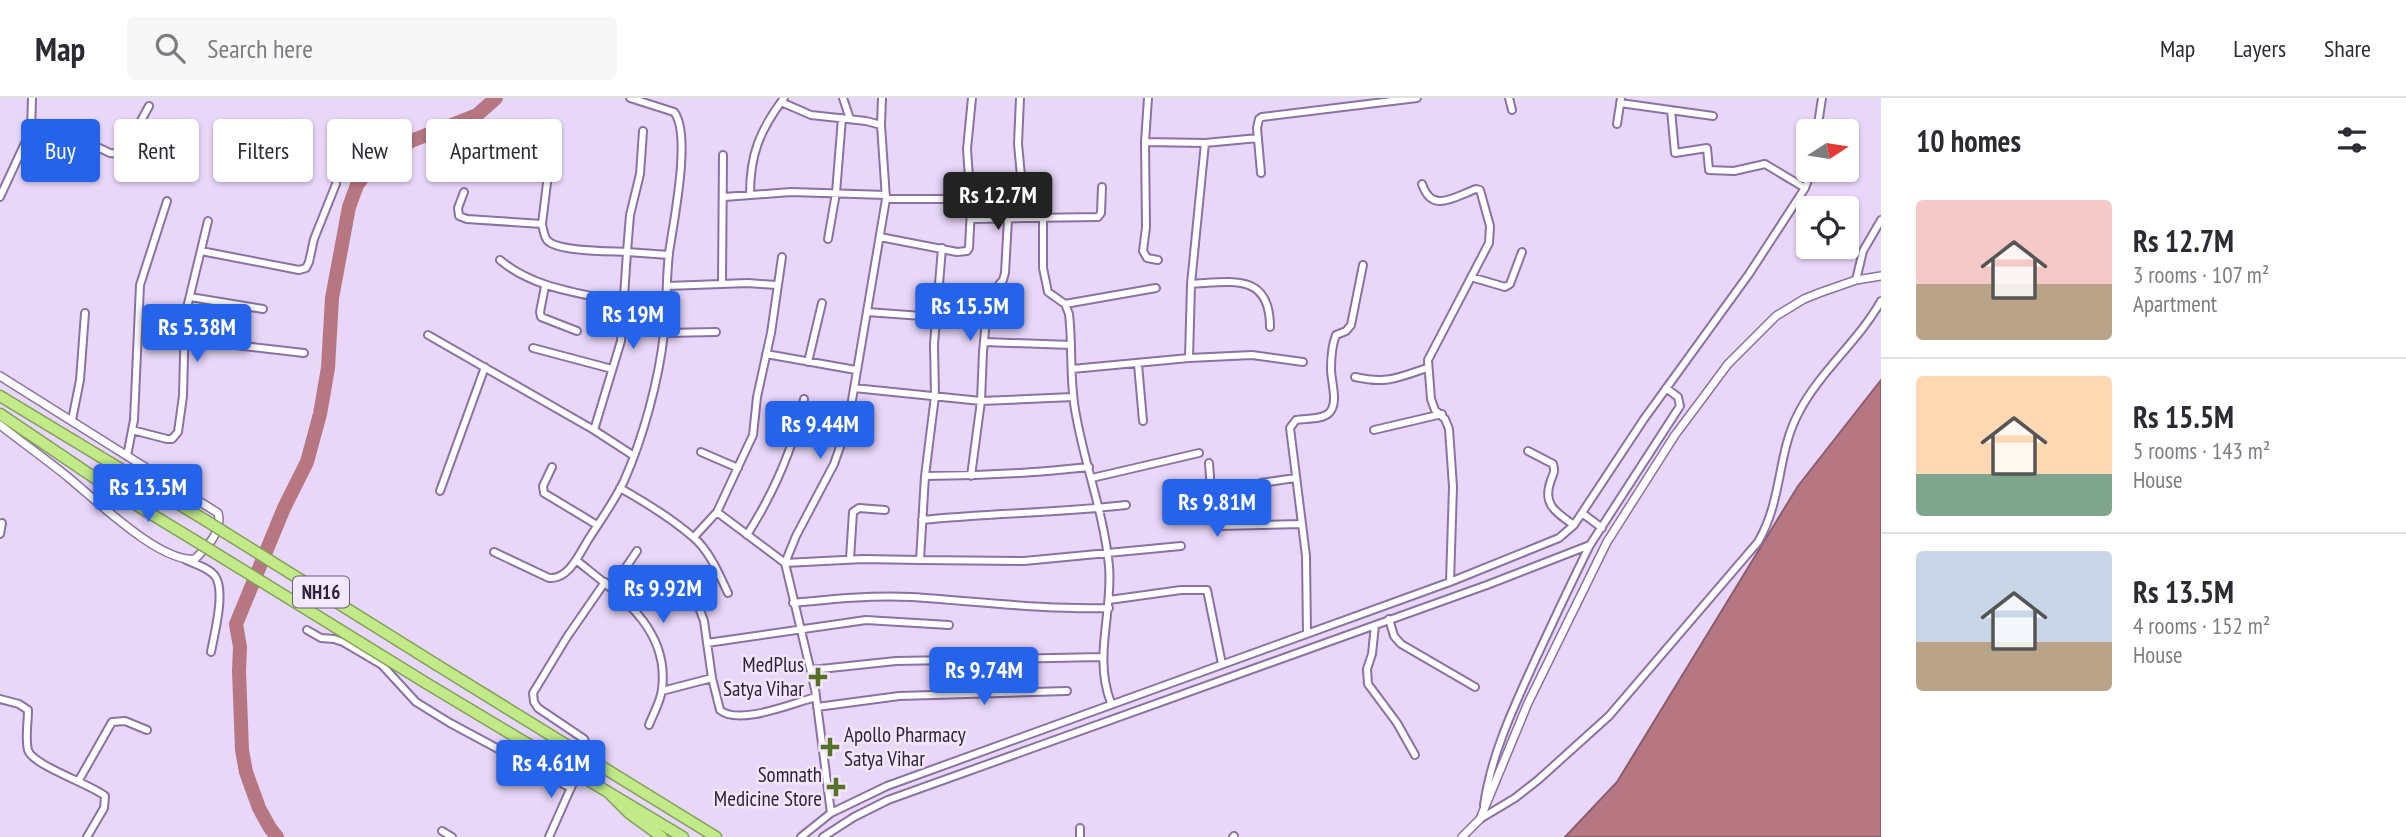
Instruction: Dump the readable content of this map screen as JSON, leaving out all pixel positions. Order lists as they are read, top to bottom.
{
  "streets": {
    "highway": ["NH16"]
  },
  "places": {
    "health": ["MedPlus Satya Vihar", "Apollo Pharmacy Satya Vihar", "Somnath Medicine Store"]
  },
  "north": "right",
  "page": {
    "header": "Map",
    "search": "Search here",
    "nav": ["Map", "Layers", "Share"],
    "heading": "10 homes",
    "chip": [
      "Buy",
      "Rent",
      "Filters",
      "New",
      "Apartment"
    ],
    "price": [
      "Rs 12.7M",
      "Rs 15.5M",
      "Rs 19M",
      "Rs 5.38M",
      "Rs 9.44M",
      "Rs 13.5M",
      "Rs 9.81M",
      "Rs 9.92M",
      "Rs 9.74M",
      "Rs 4.61M"
    ],
    "list": [
      {
        "name": "Rs 12.7M",
        "note": "3 rooms · 107 m² · Apartment"
      },
      {
        "name": "Rs 15.5M",
        "note": "5 rooms · 143 m² · House"
      },
      {
        "name": "Rs 13.5M",
        "note": "4 rooms · 152 m² · House"
      }
    ]
  }
}
